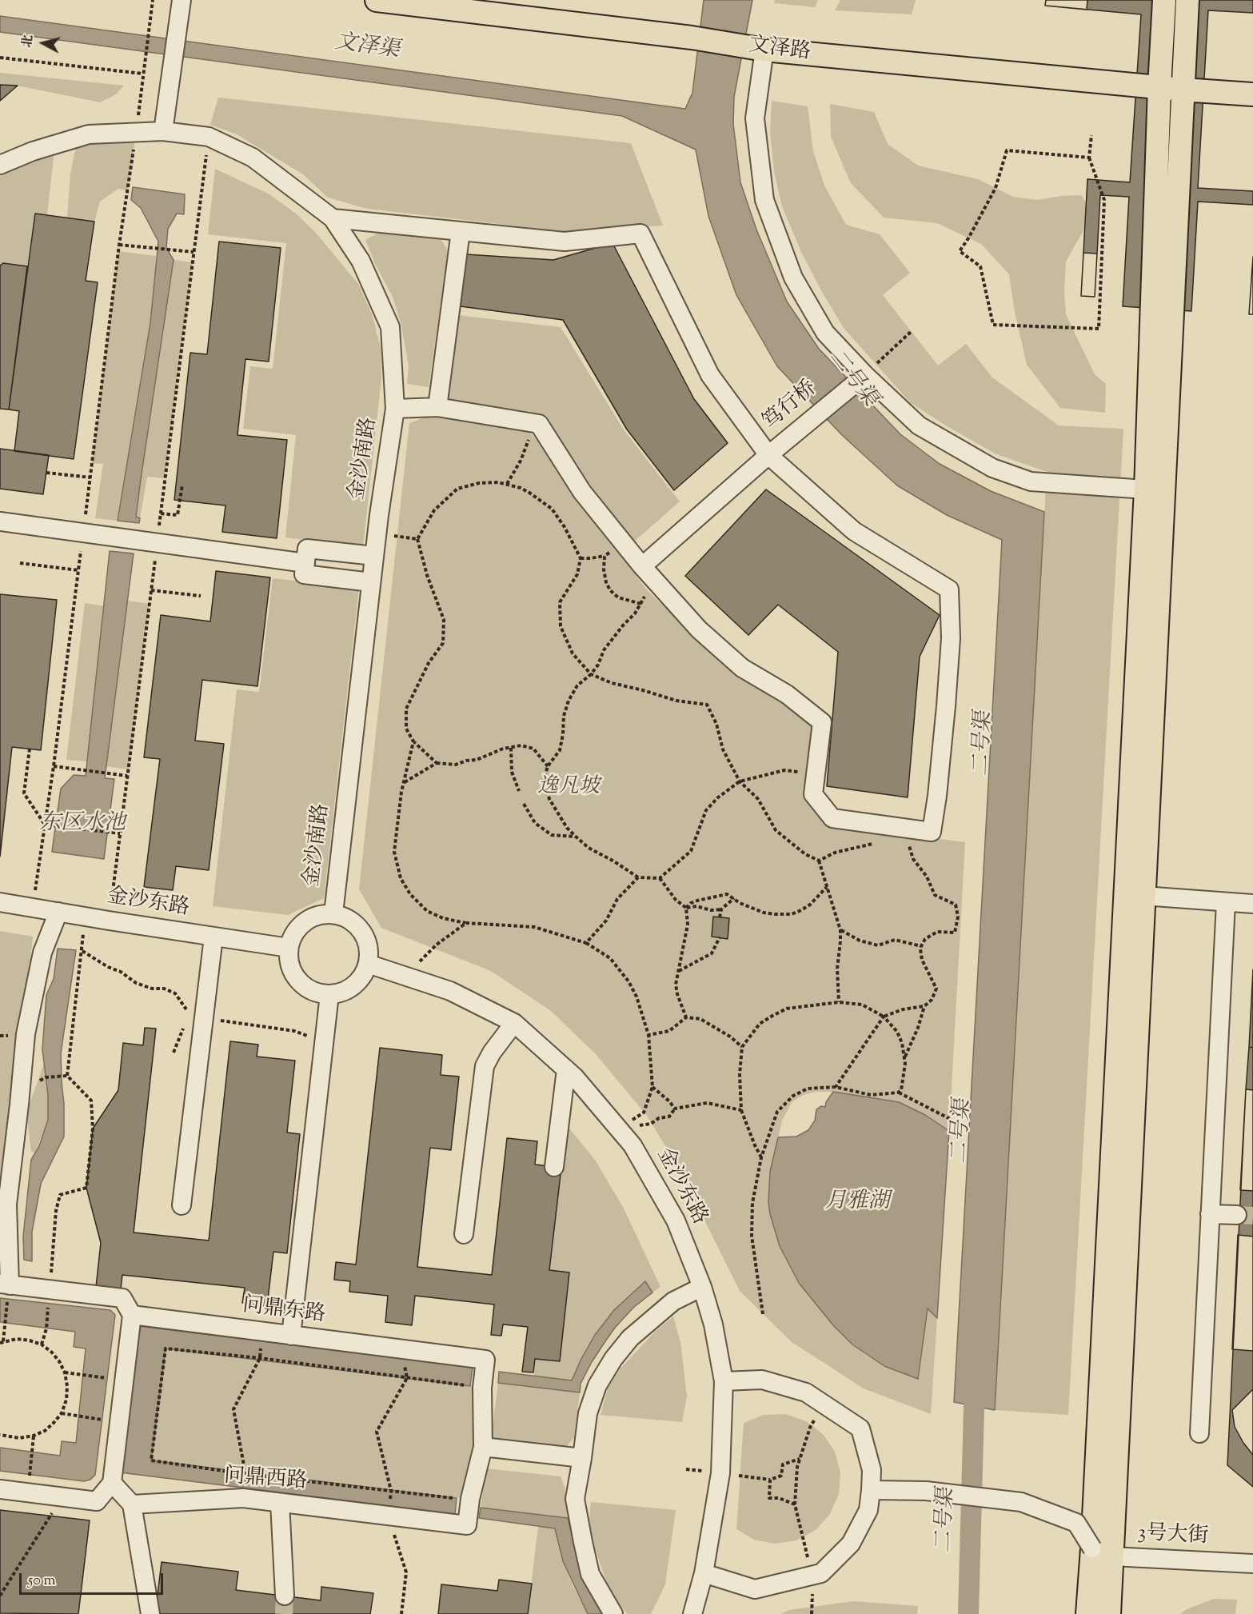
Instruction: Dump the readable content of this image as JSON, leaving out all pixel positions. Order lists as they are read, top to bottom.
{
  "streets": {
    "main road": ["文泽路"],
    "street": [
      "笃行桥",
      "金沙南路",
      "金沙东路",
      "问鼎东路",
      "问鼎西路",
      "3号大街"
    ]
  },
  "crossings": [
    ["金沙南路", "金沙东路"],
    ["问鼎东路", "问鼎西路"]
  ],
  "water": [
    "文泽渠",
    "二号渠",
    "东区水池",
    "月雅湖"
  ],
  "parks": ["逸凡坡"],
  "scale_bar": "50 m",
  "north": "left"
}
